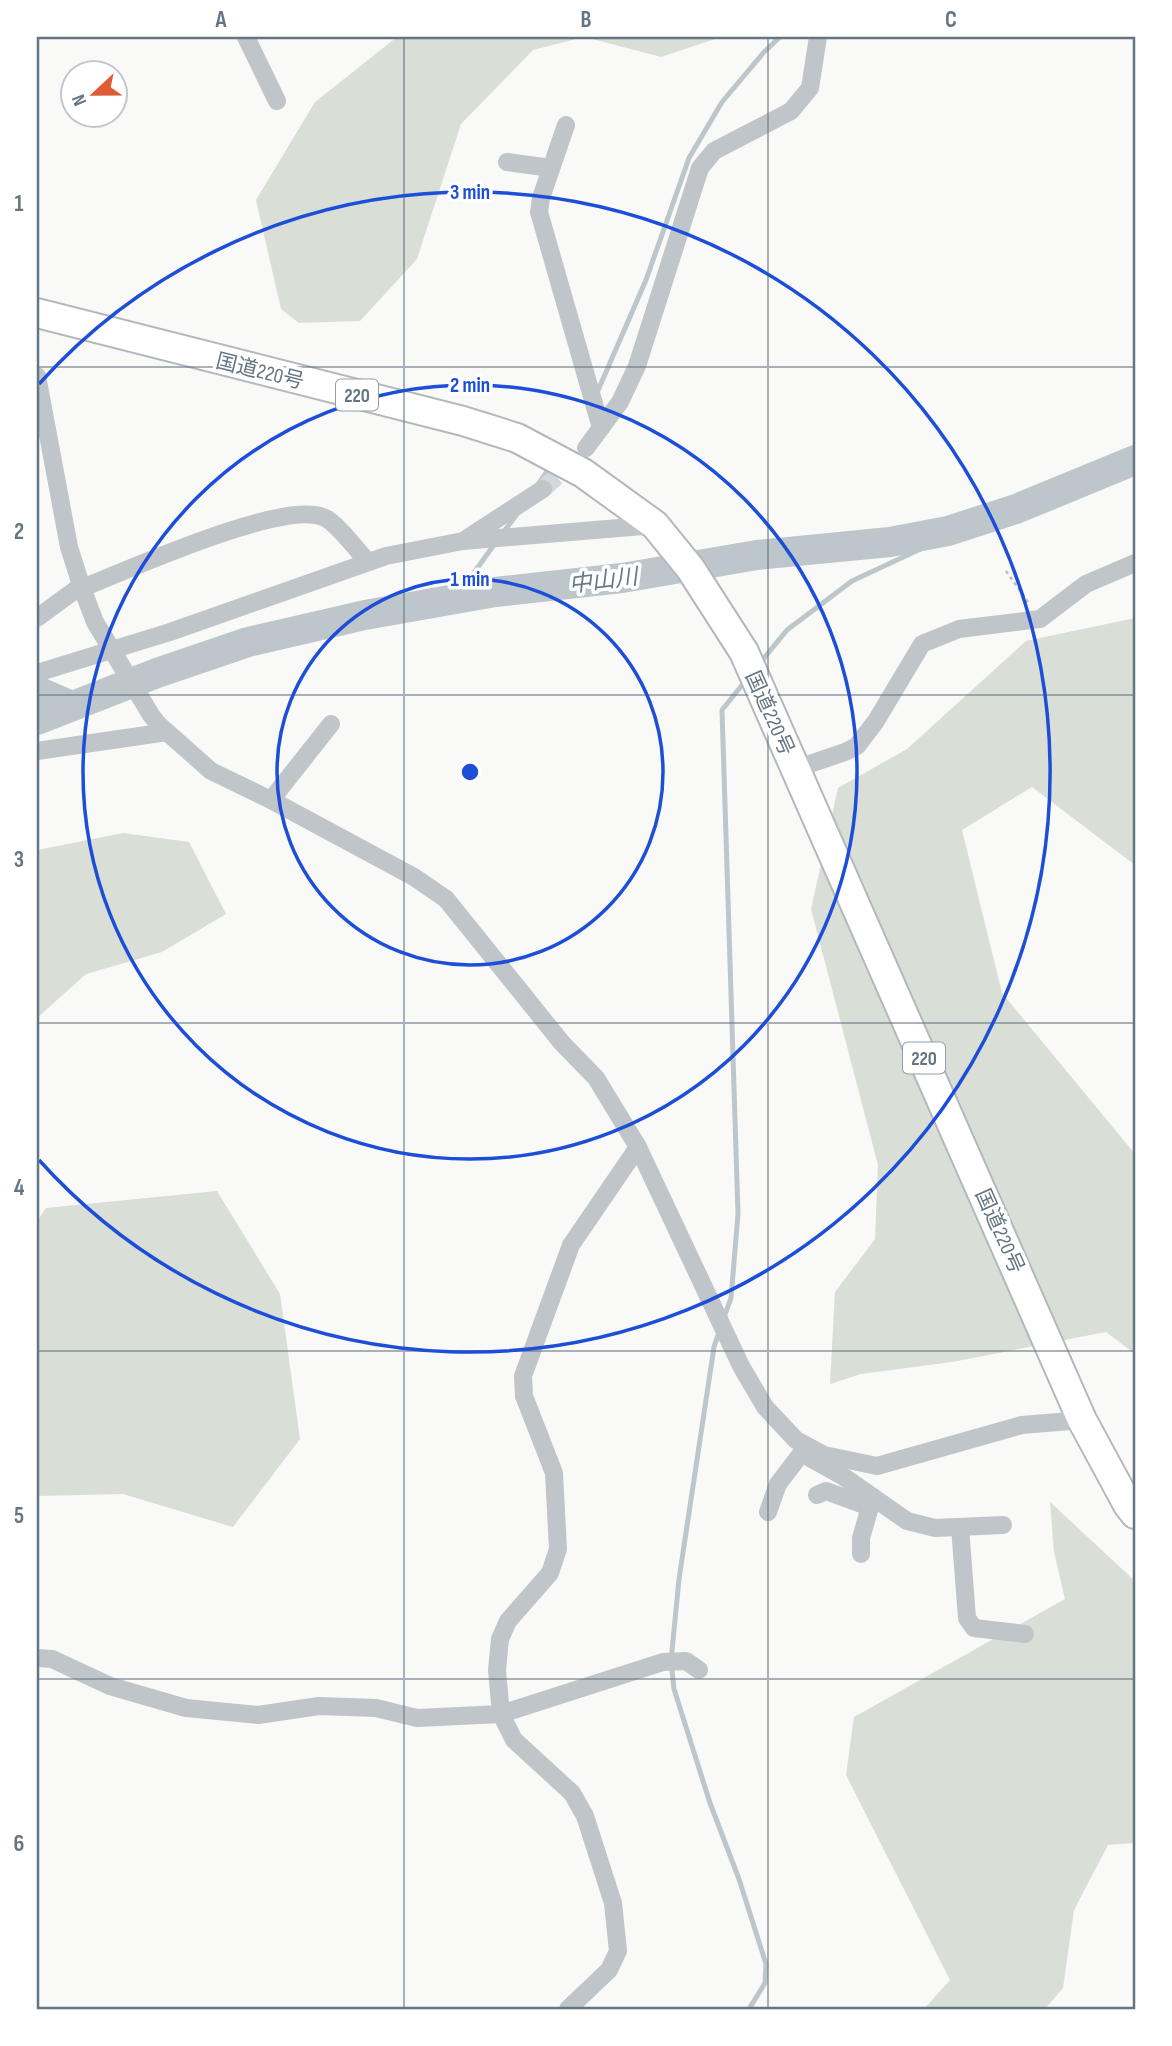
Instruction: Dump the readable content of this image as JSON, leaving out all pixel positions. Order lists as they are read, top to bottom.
{
  "streets": {
    "highway": ["国道220号", "220"]
  },
  "water": ["中山川"],
  "north": "left",
  "grid": {
    "columns": ["A", "B", "C"],
    "rows": [
      "1",
      "2",
      "3",
      "4",
      "5",
      "6"
    ]
  },
  "rings": ["3 min", "2 min", "1 min"]
}
